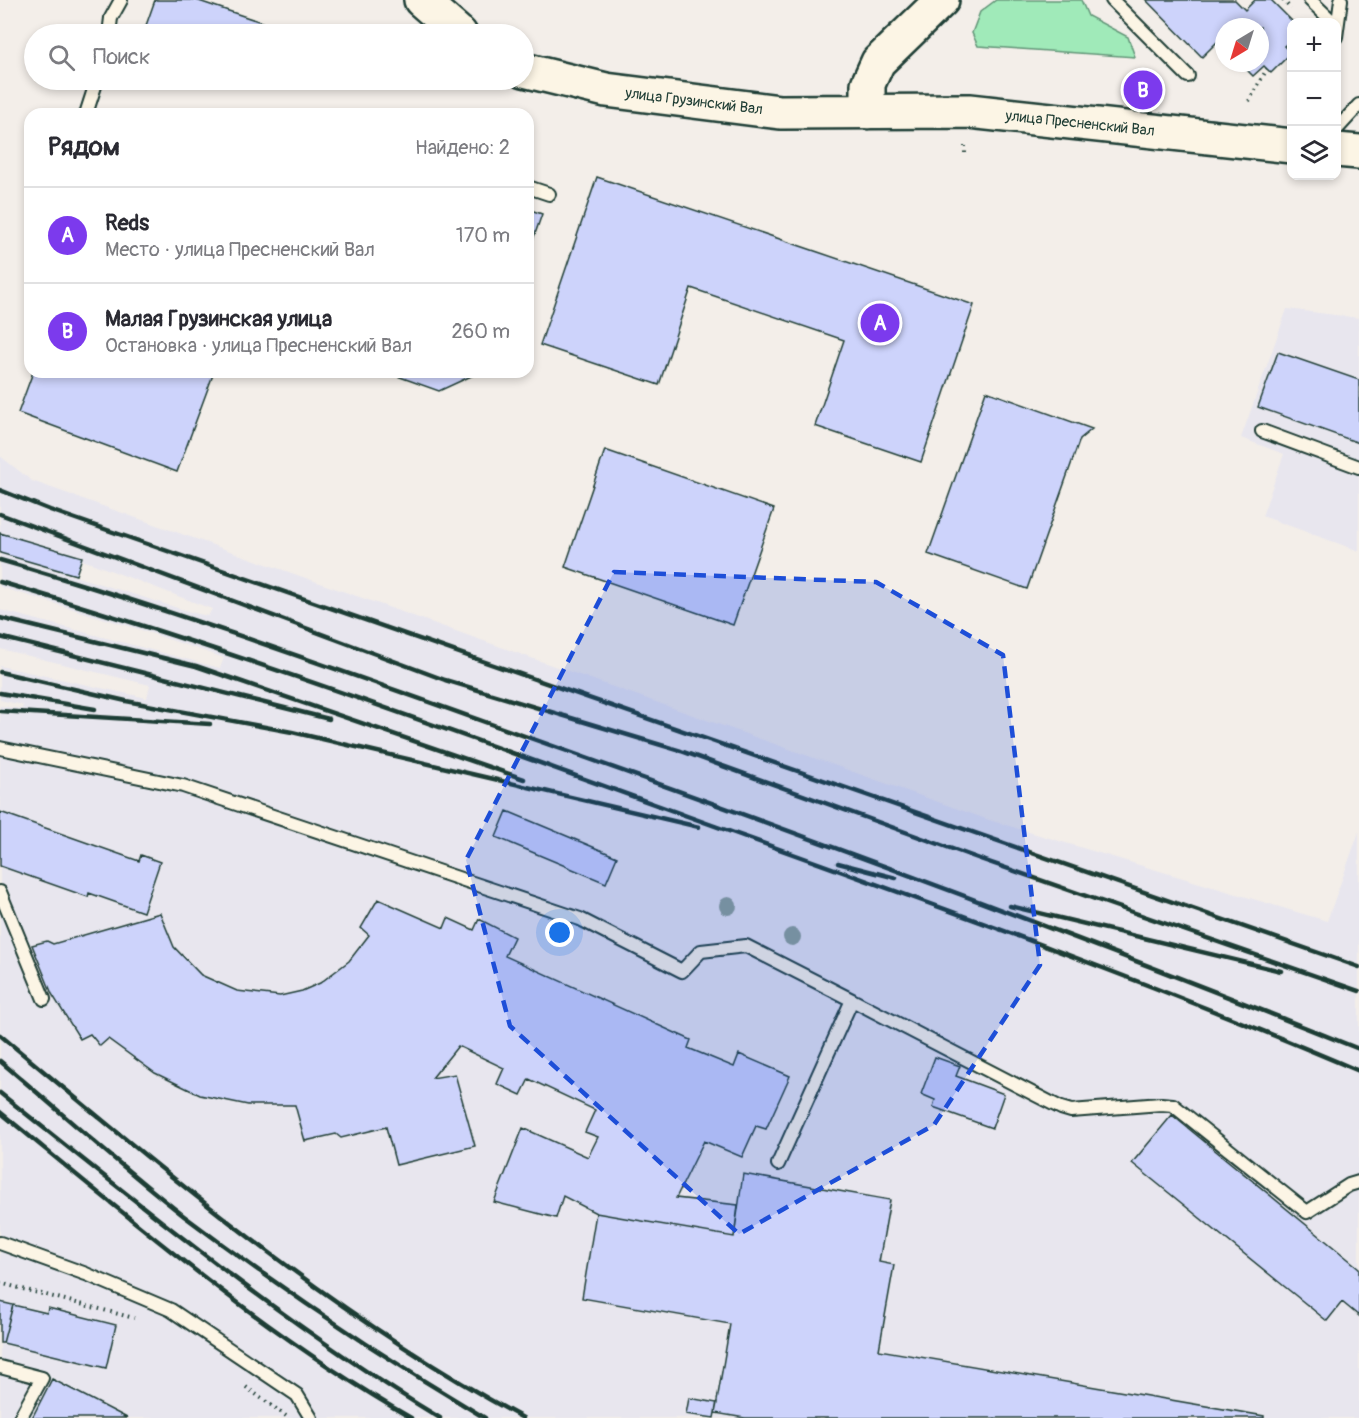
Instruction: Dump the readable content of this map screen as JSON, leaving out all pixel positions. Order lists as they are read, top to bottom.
{
  "streets": {
    "main road": ["улица Грузинский Вал", "улица Пресненский Вал"]
  },
  "crossings": [
    ["улица Грузинский Вал", "улица Пресненский Вал"]
  ],
  "north": "bottom left",
  "page": {
    "map_buttons": ["+", "−"],
    "search": "Поиск",
    "pins": ["B", "A"],
    "heading": ["Рядом", "Найдено: 2"],
    "list": [
      {
        "mark": "A",
        "name": "Reds",
        "note": "Место · улица Пресненский Вал",
        "value": "170 m"
      },
      {
        "mark": "B",
        "name": "Малая Грузинская улица",
        "note": "Остановка · улица Пресненский Вал",
        "value": "260 m"
      }
    ]
  }
}
